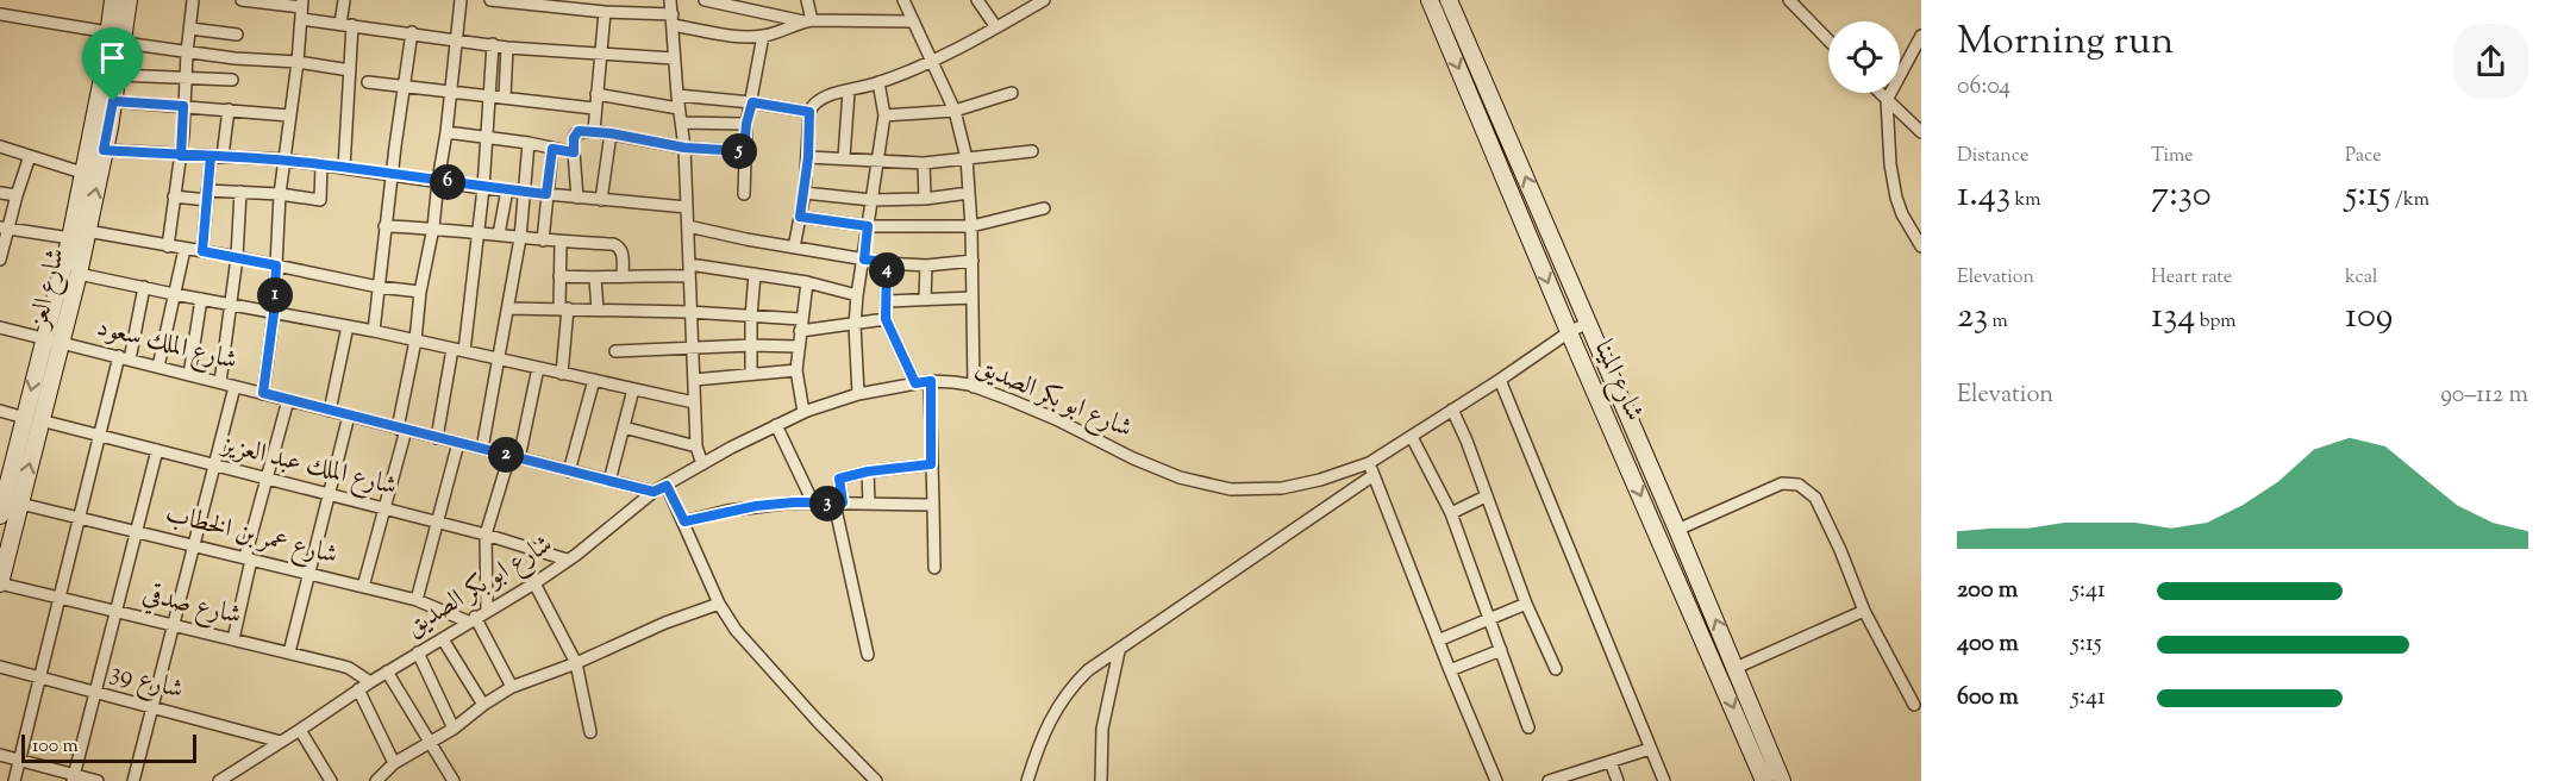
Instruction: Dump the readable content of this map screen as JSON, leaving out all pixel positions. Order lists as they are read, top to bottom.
{
  "streets": {
    "main road": ["شارع العز", "شارع المينا"],
    "street": [
      "شارع الملك سعود",
      "شارع ابو بكر الصديق",
      "شارع الملك عبد العزيز",
      "شارع عمر بن الخطاب",
      "شارع صدقي",
      "شارع 39"
    ]
  },
  "crossings": [
    ["شارع العز", "شارع الملك سعود"],
    ["شارع العز", "شارع الملك عبد العزيز"],
    ["شارع العز", "شارع عمر بن الخطاب"],
    ["شارع العز", "شارع صدقي"],
    ["شارع الملك سعود", "شارع ابو بكر الصديق"],
    ["شارع المينا", "شارع ابو بكر الصديق"],
    ["شارع ابو بكر الصديق", "شارع الملك عبد العزيز"],
    ["شارع ابو بكر الصديق", "شارع عمر بن الخطاب"],
    ["شارع ابو بكر الصديق", "شارع صدقي"],
    ["شارع ابو بكر الصديق", "شارع 39"]
  ],
  "scale_bar": "100 m",
  "page": {
    "heading": ["Morning run", "06:04"],
    "stats": [
      ["Distance", "1.43 km"],
      ["Time", "7:30"],
      ["Pace", "5:15 /km"],
      ["Elevation", "23 m"],
      ["Heart rate", "134 bpm"],
      ["kcal", "109"]
    ],
    "pins": [
      "5",
      "6",
      "4",
      "1",
      "2",
      "3"
    ],
    "chart": ["Elevation", "90–112 m"],
    "list": [
      {
        "name": "200 m",
        "note": "5:41"
      },
      {
        "name": "400 m",
        "note": "5:15"
      },
      {
        "name": "600 m",
        "note": "5:41"
      }
    ],
    "scale": "100 m"
  }
}
